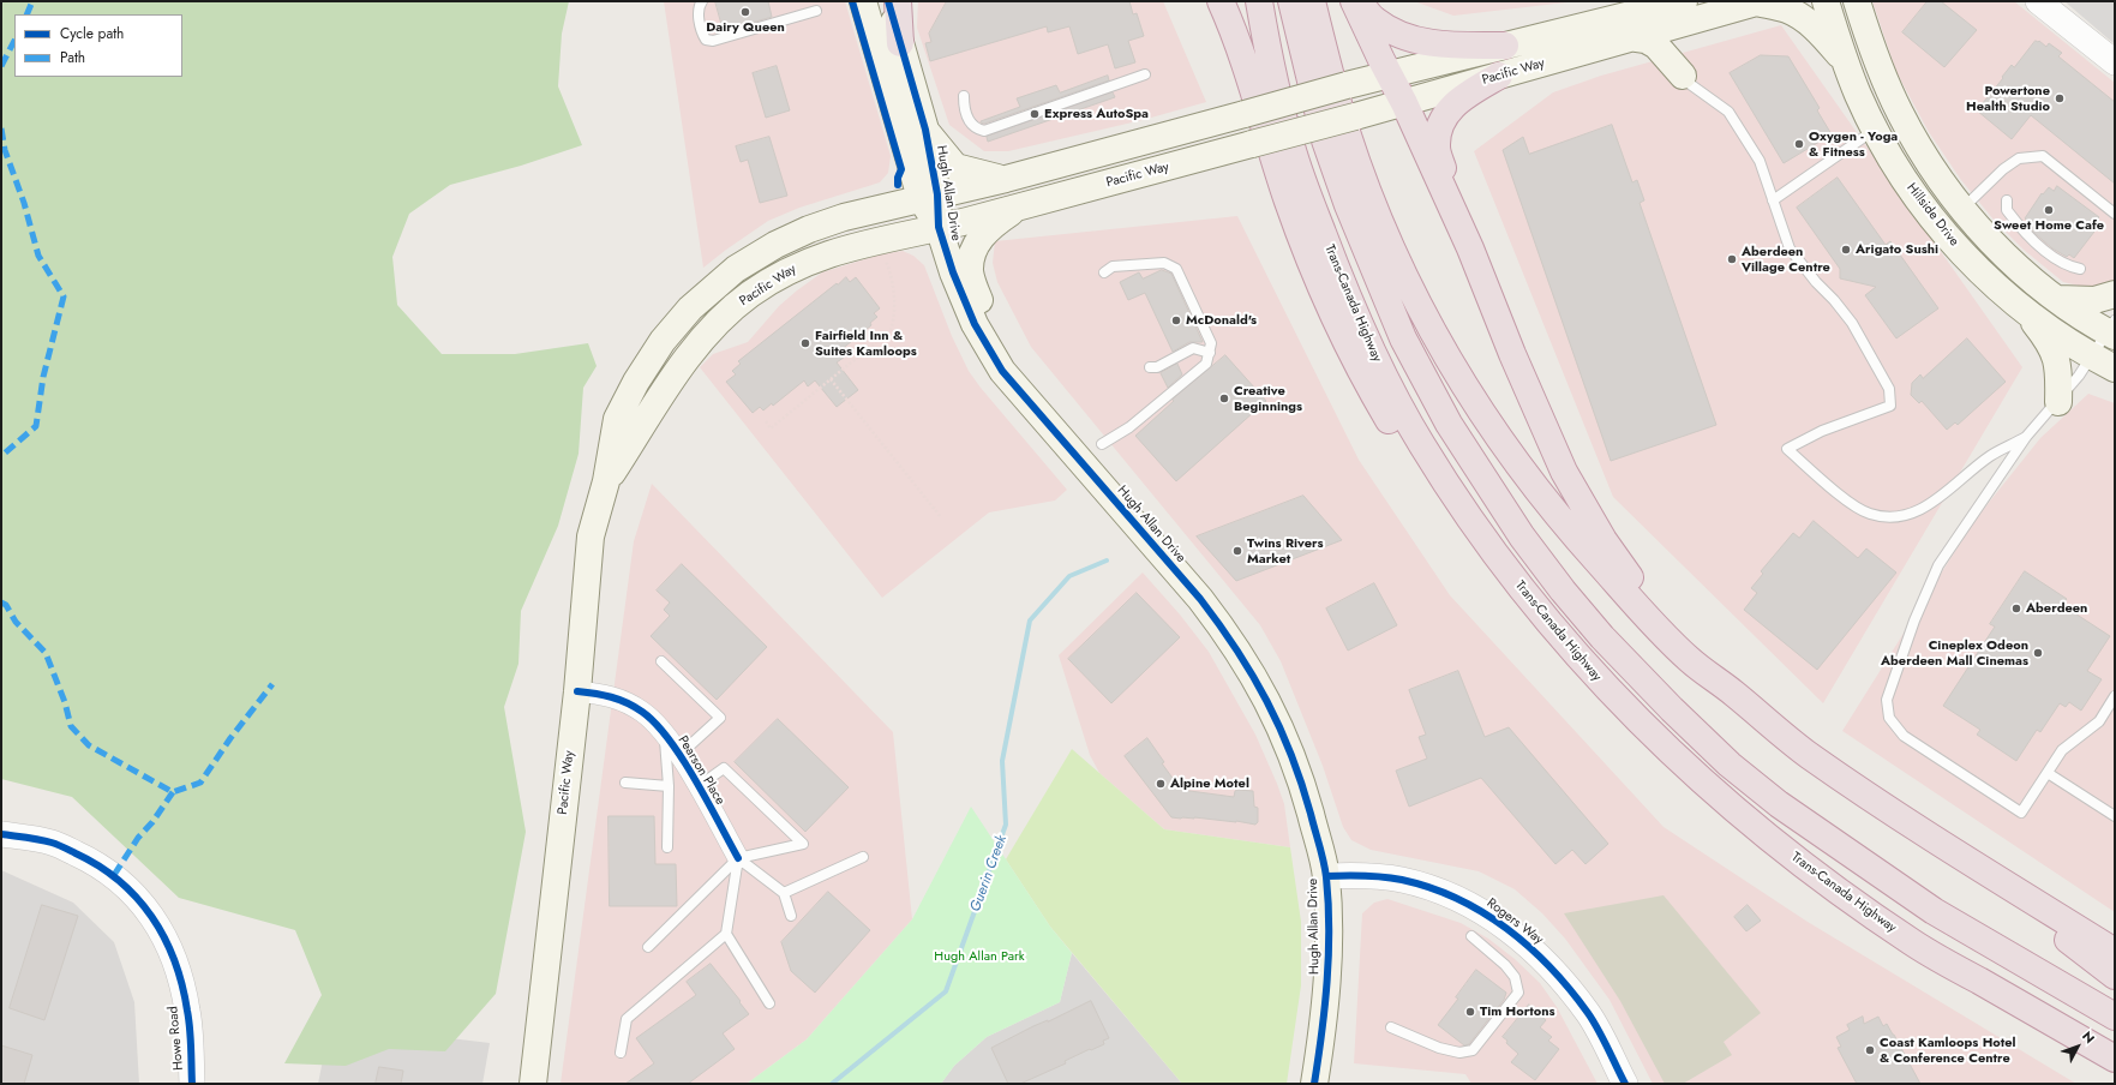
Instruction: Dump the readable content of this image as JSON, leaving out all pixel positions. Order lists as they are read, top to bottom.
{
  "streets": {
    "highway": ["Trans-Canada Highway"],
    "main road": ["Pacific Way", "Hugh Allan Drive", "Hillside Drive"],
    "street": ["Pearson Place", "Rogers Way", "Howe Road"]
  },
  "crossings": [
    ["Pacific Way", "Hugh Allan Drive"],
    ["Pacific Way", "Pearson Place"],
    ["Hugh Allan Drive", "Rogers Way"]
  ],
  "water": ["Guerin Creek"],
  "parks": ["Hugh Allan Park"],
  "places": [
    "Dairy Queen",
    "Powertone Health Studio",
    "Express AutoSpa",
    "Oxygen - Yoga & Fitness",
    "Sweet Home Cafe",
    "Arigato Sushi",
    "Aberdeen Village Centre",
    "McDonald's",
    "Fairfield Inn & Suites Kamloops",
    "Creative Beginnings",
    "Twins Rivers Market",
    "Aberdeen",
    "Cineplex Odeon Aberdeen Mall Cinemas",
    "Alpine Motel",
    "Tim Hortons",
    "Coast Kamloops Hotel & Conference Centre"
  ],
  "legend": ["Cycle path", "Path"],
  "north": "top right"
}
